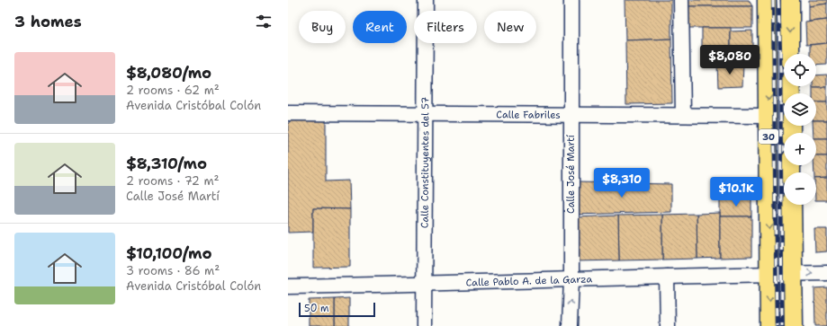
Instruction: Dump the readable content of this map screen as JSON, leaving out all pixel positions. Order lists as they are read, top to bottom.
{
  "streets": {
    "main road": ["30"],
    "street": [
      "Calle Fabriles",
      "Calle Constituyentes del 57",
      "Calle José Martí",
      "Calle Pablo A. de la Garza"
    ]
  },
  "crossings": [
    ["Calle Fabriles", "30"],
    ["Calle Fabriles", "Calle Constituyentes del 57"],
    ["Calle Fabriles", "Calle José Martí"],
    ["30", "Calle Pablo A. de la Garza"],
    ["Calle Constituyentes del 57", "Calle Pablo A. de la Garza"],
    ["Calle José Martí", "Calle Pablo A. de la Garza"]
  ],
  "scale_bar": "50 m",
  "page": {
    "heading": "3 homes",
    "chip": [
      "Buy",
      "Rent",
      "Filters",
      "New"
    ],
    "list": [
      {
        "name": "$8,080/mo",
        "note": "2 rooms · 62 m² · Avenida Cristóbal Colón"
      },
      {
        "name": "$8,310/mo",
        "note": "2 rooms · 72 m² · Calle José Martí"
      },
      {
        "name": "$10,100/mo",
        "note": "3 rooms · 86 m² · Avenida Cristóbal Colón"
      }
    ],
    "price": ["$8,080", "$8,310", "$10.1K"],
    "map_buttons": ["+", "−"],
    "scale": "50 m"
  }
}
